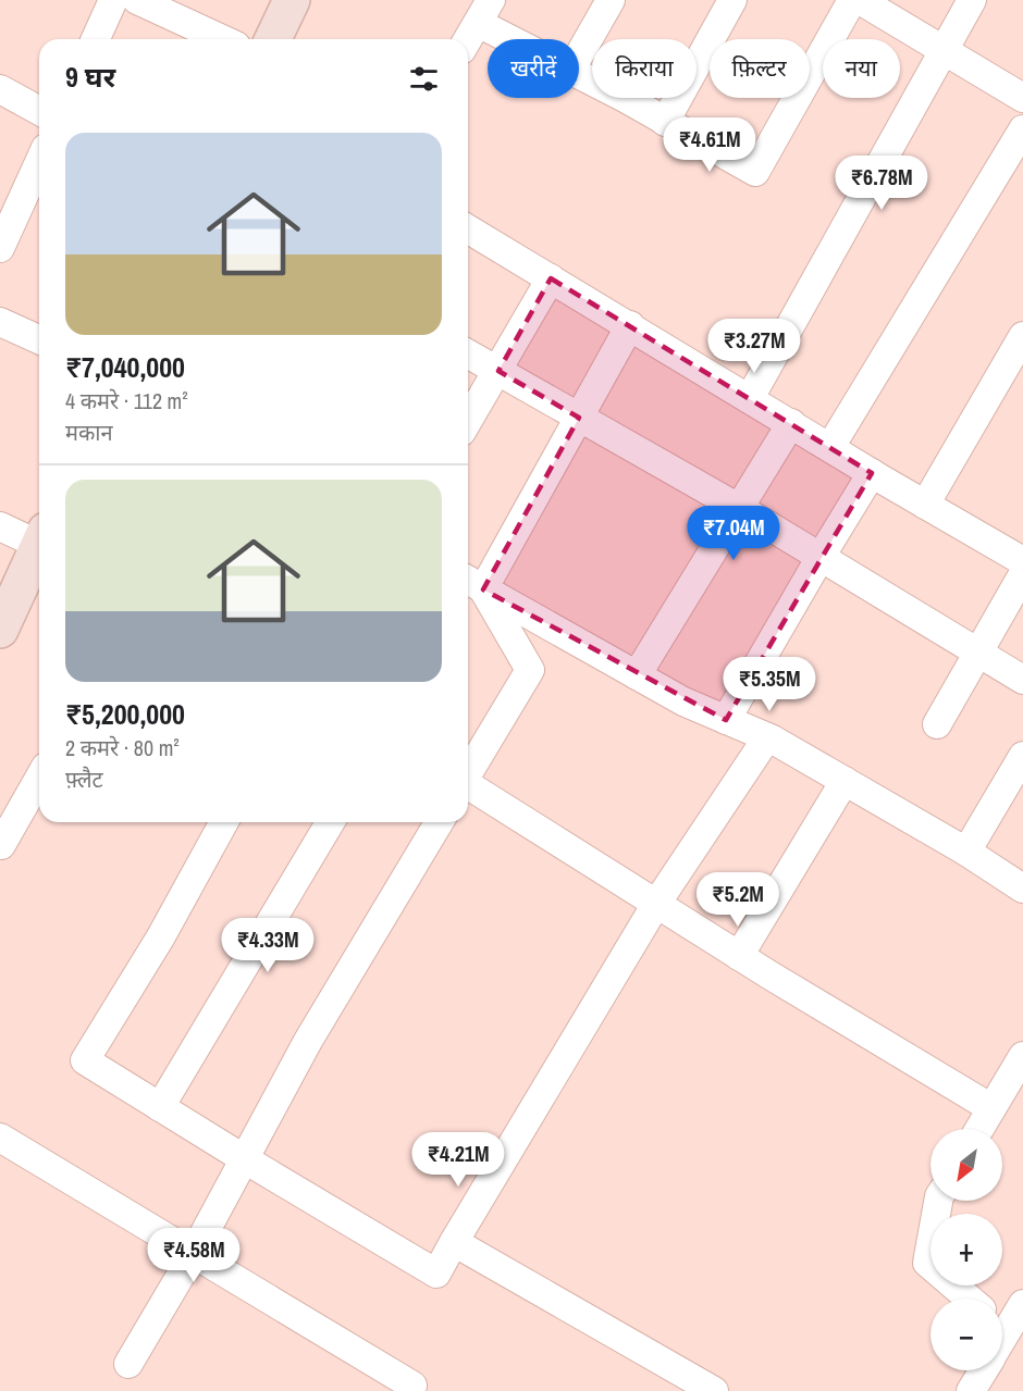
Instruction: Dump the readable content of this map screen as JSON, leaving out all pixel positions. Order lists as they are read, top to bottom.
{
  "north": "bottom left",
  "page": {
    "chip": [
      "खरीदें",
      "किराया",
      "फ़िल्टर",
      "नया"
    ],
    "heading": "9 घर",
    "price": [
      "₹4.61M",
      "₹6.78M",
      "₹3.27M",
      "₹7.04M",
      "₹5.35M",
      "₹5.2M",
      "₹4.33M",
      "₹4.21M",
      "₹4.58M"
    ],
    "list": [
      {
        "name": "₹7,040,000",
        "note": "4 कमरे · 112 m² · मकान"
      },
      {
        "name": "₹5,200,000",
        "note": "2 कमरे · 80 m² · फ़्लैट"
      }
    ],
    "map_buttons": ["+", "−"]
  }
}
